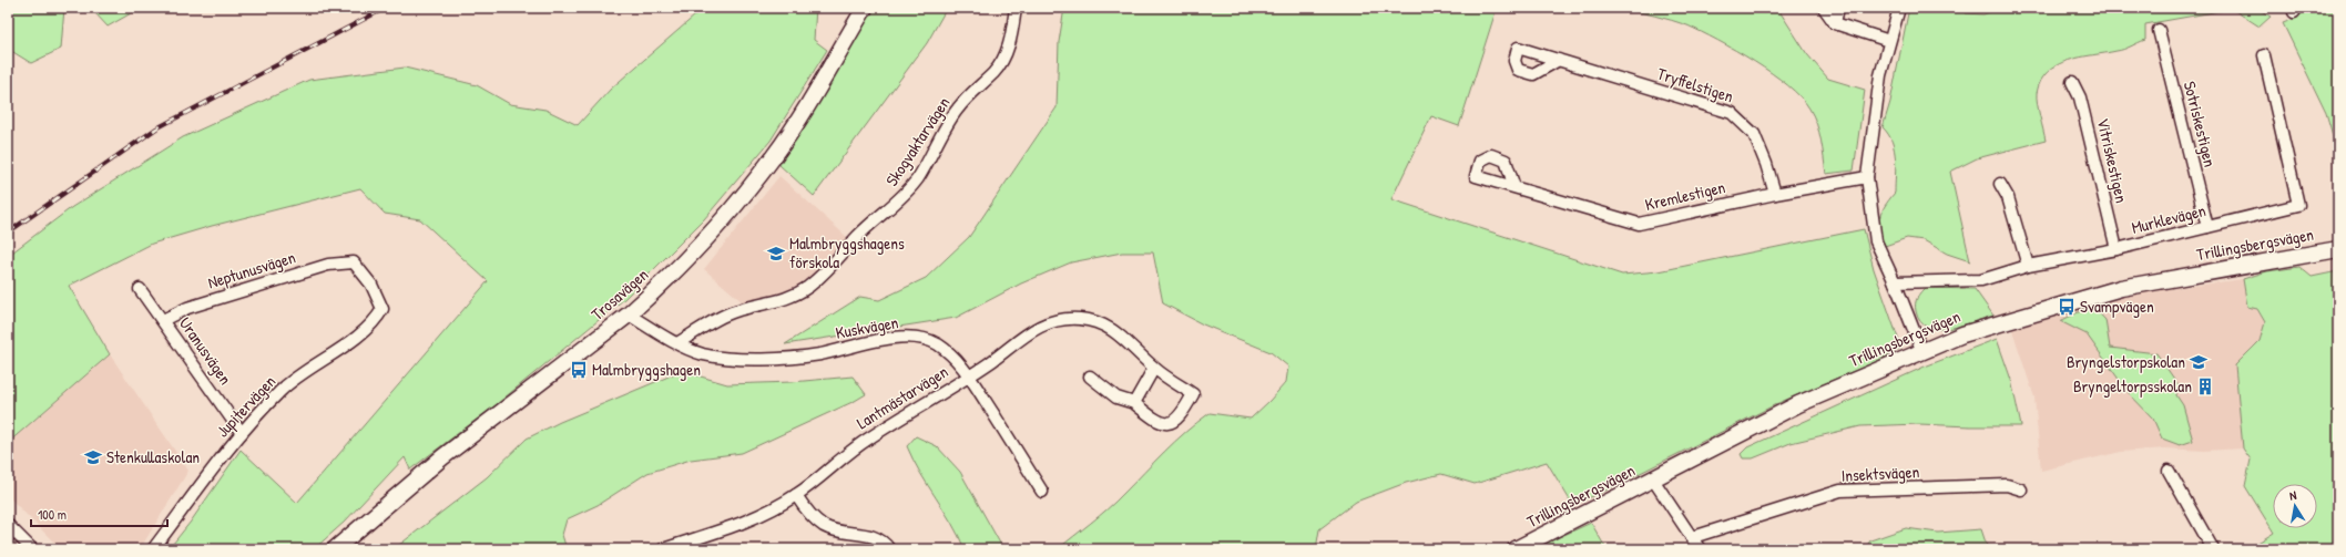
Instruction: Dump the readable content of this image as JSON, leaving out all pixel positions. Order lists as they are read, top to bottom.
{
  "streets": {
    "street": [
      "Tryffelstigen",
      "Sotriskestigen",
      "Skogvaktarvägen",
      "Vitriskestigen",
      "Kremlestigen",
      "Murklevägen",
      "Trillingsbergsvägen",
      "Neptunusvägen",
      "Trosavägen",
      "Kuskvägen",
      "Uranusvägen",
      "Lantmästarvägen",
      "Jupitervägen",
      "Insektsvägen"
    ]
  },
  "crossings": [
    ["Tryffelstigen", "Kremlestigen"],
    ["Sotriskestigen", "Murklevägen"],
    ["Skogvaktarvägen", "Kuskvägen"],
    ["Vitriskestigen", "Murklevägen"],
    ["Neptunusvägen", "Uranusvägen"],
    ["Neptunusvägen", "Jupitervägen"],
    ["Trosavägen", "Kuskvägen"],
    ["Kuskvägen", "Lantmästarvägen"],
    ["Uranusvägen", "Jupitervägen"]
  ],
  "places": {
    "school or university": ["Malmbryggshagens förskola", "Bryngelstorpskolan", "Stenkullaskolan"],
    "bus stop": ["Svampvägen", "Malmbryggshagen"],
    "building": ["Bryngeltorpsskolan"]
  },
  "scale_bar": "100 m",
  "north": "top"
}
